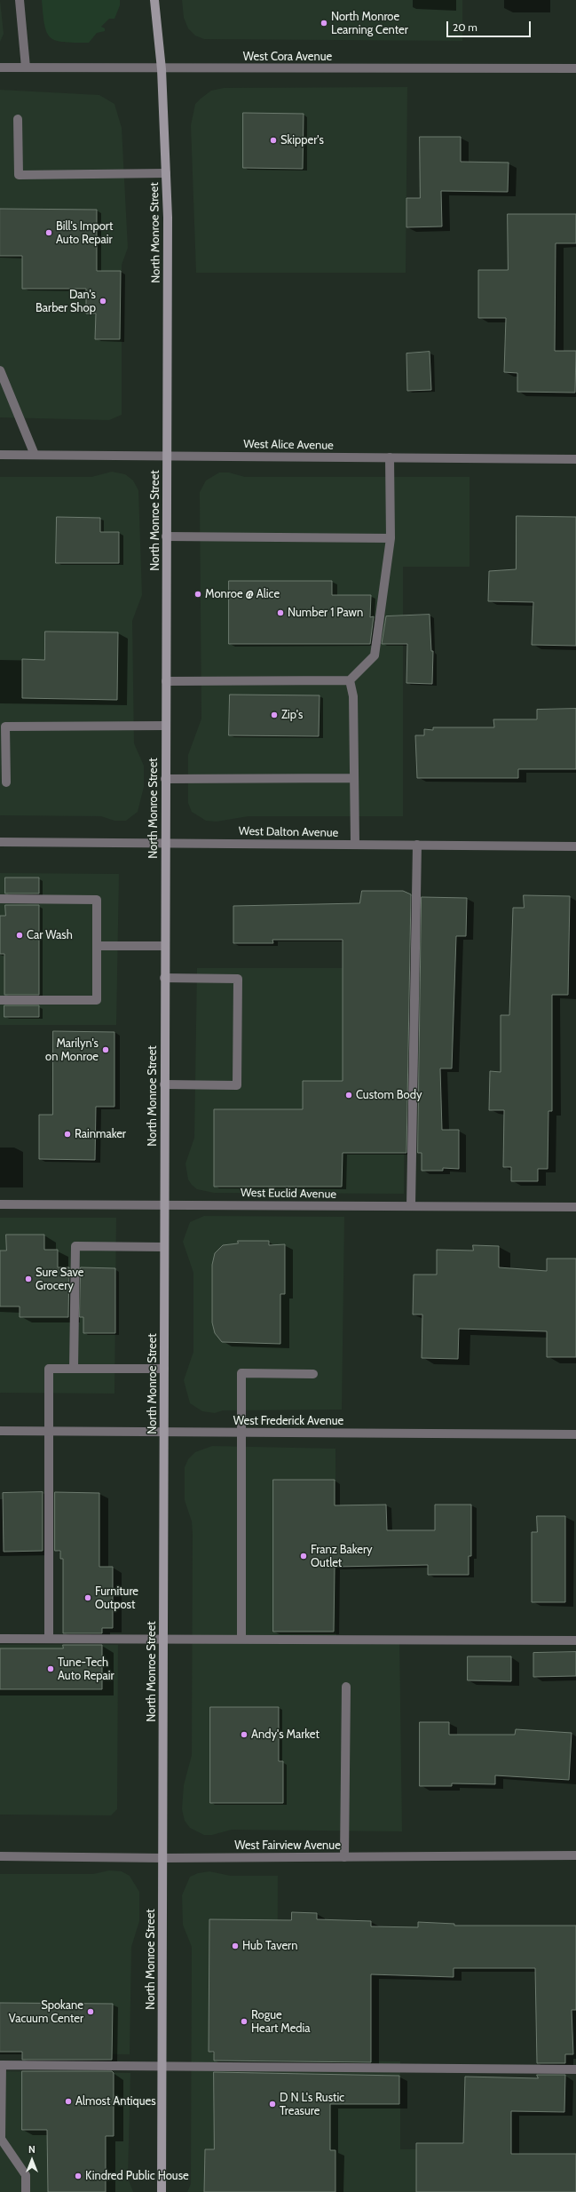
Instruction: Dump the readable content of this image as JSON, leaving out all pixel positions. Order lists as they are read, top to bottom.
{
  "streets": {
    "main road": ["North Monroe Street"],
    "street": [
      "West Cora Avenue",
      "West Alice Avenue",
      "West Dalton Avenue",
      "West Euclid Avenue",
      "West Frederick Avenue",
      "West Fairview Avenue"
    ]
  },
  "crossings": [
    ["West Cora Avenue", "North Monroe Street"],
    ["North Monroe Street", "West Alice Avenue"],
    ["North Monroe Street", "West Dalton Avenue"],
    ["North Monroe Street", "West Euclid Avenue"],
    ["North Monroe Street", "West Frederick Avenue"],
    ["North Monroe Street", "West Fairview Avenue"]
  ],
  "places": [
    "North Monroe Learning Center",
    "Skipper's",
    "Bill's Import Auto Repair",
    "Dan's Barber Shop",
    "Monroe @ Alice",
    "Number 1 Pawn",
    "Zip's",
    "Car Wash",
    "Marilyn's on Monroe",
    "Custom Body",
    "Rainmaker",
    "Sure Save Grocery",
    "Franz Bakery Outlet",
    "Furniture Outpost",
    "Tune-Tech Auto Repair",
    "Andy's Market",
    "Hub Tavern",
    "Spokane Vacuum Center",
    "Rogue Heart Media",
    "Almost Antiques",
    "D N L's Rustic Treasure",
    "Kindred Public House"
  ],
  "scale_bar": "20 m",
  "north": "top"
}
